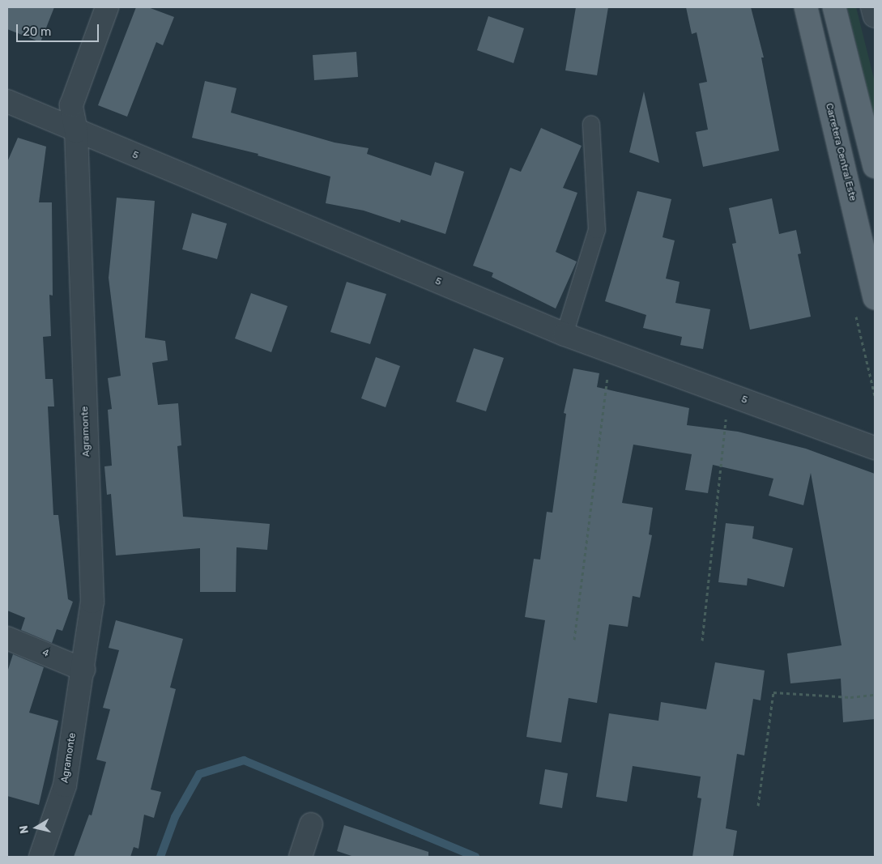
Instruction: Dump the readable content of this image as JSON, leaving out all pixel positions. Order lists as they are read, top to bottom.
{
  "streets": {
    "main road": ["Carretera Central Este"],
    "street": ["5", "Agramonte", "4"]
  },
  "crossings": [
    ["5", "Agramonte"],
    ["Agramonte", "4"]
  ],
  "scale_bar": "20 m",
  "north": "left"
}
